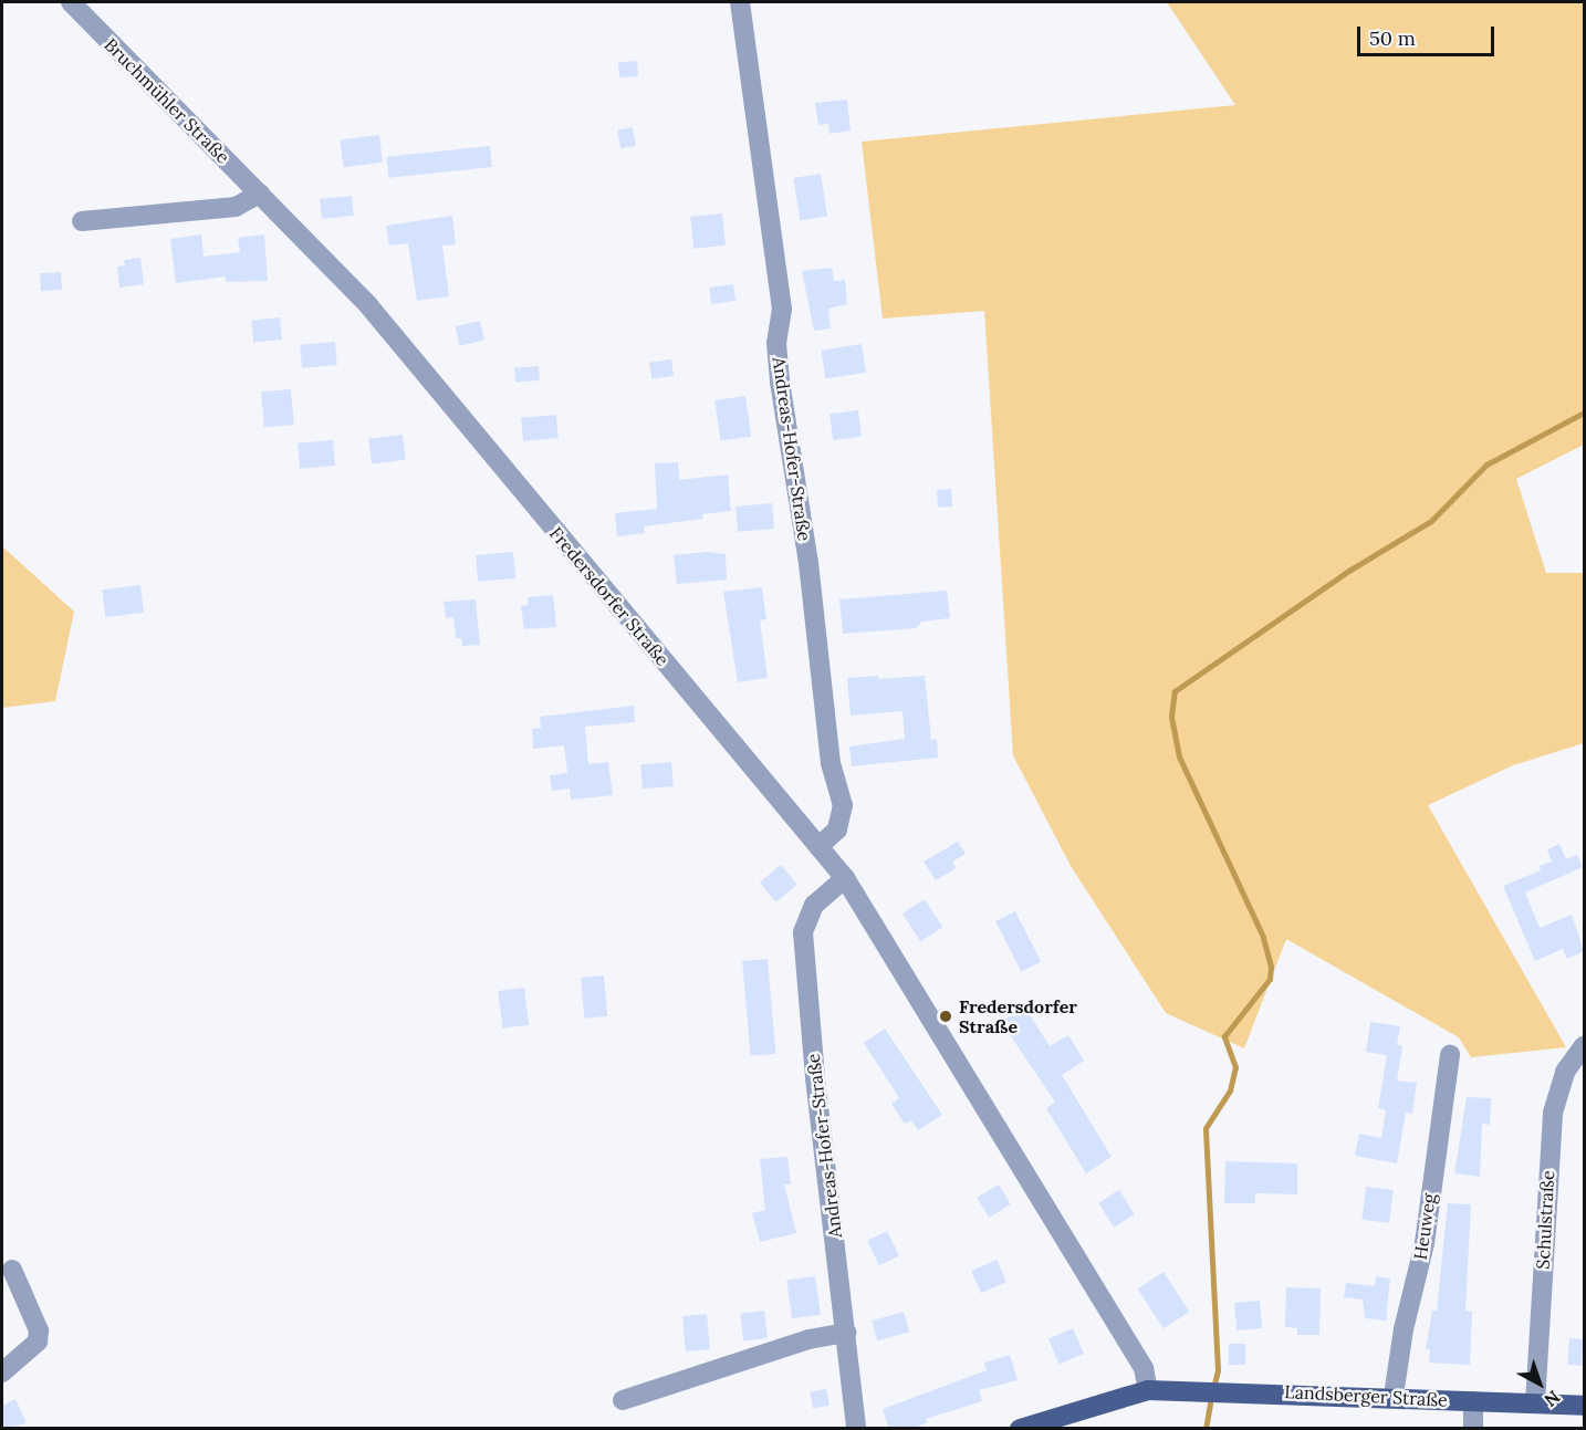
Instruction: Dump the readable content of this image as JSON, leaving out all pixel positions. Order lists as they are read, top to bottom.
{
  "streets": {
    "main road": ["Landsberger Straße"],
    "street": [
      "Bruchmühler Straße",
      "Andreas-Hofer-Straße",
      "Fredersdorfer Straße",
      "Schulstraße",
      "Heuweg"
    ]
  },
  "crossings": [
    ["Bruchmühler Straße", "Fredersdorfer Straße"],
    ["Andreas-Hofer-Straße", "Fredersdorfer Straße"],
    ["Fredersdorfer Straße", "Landsberger Straße"],
    ["Schulstraße", "Landsberger Straße"],
    ["Heuweg", "Landsberger Straße"]
  ],
  "places": ["Fredersdorfer Straße"],
  "scale_bar": "50 m",
  "north": "bottom right"
}
